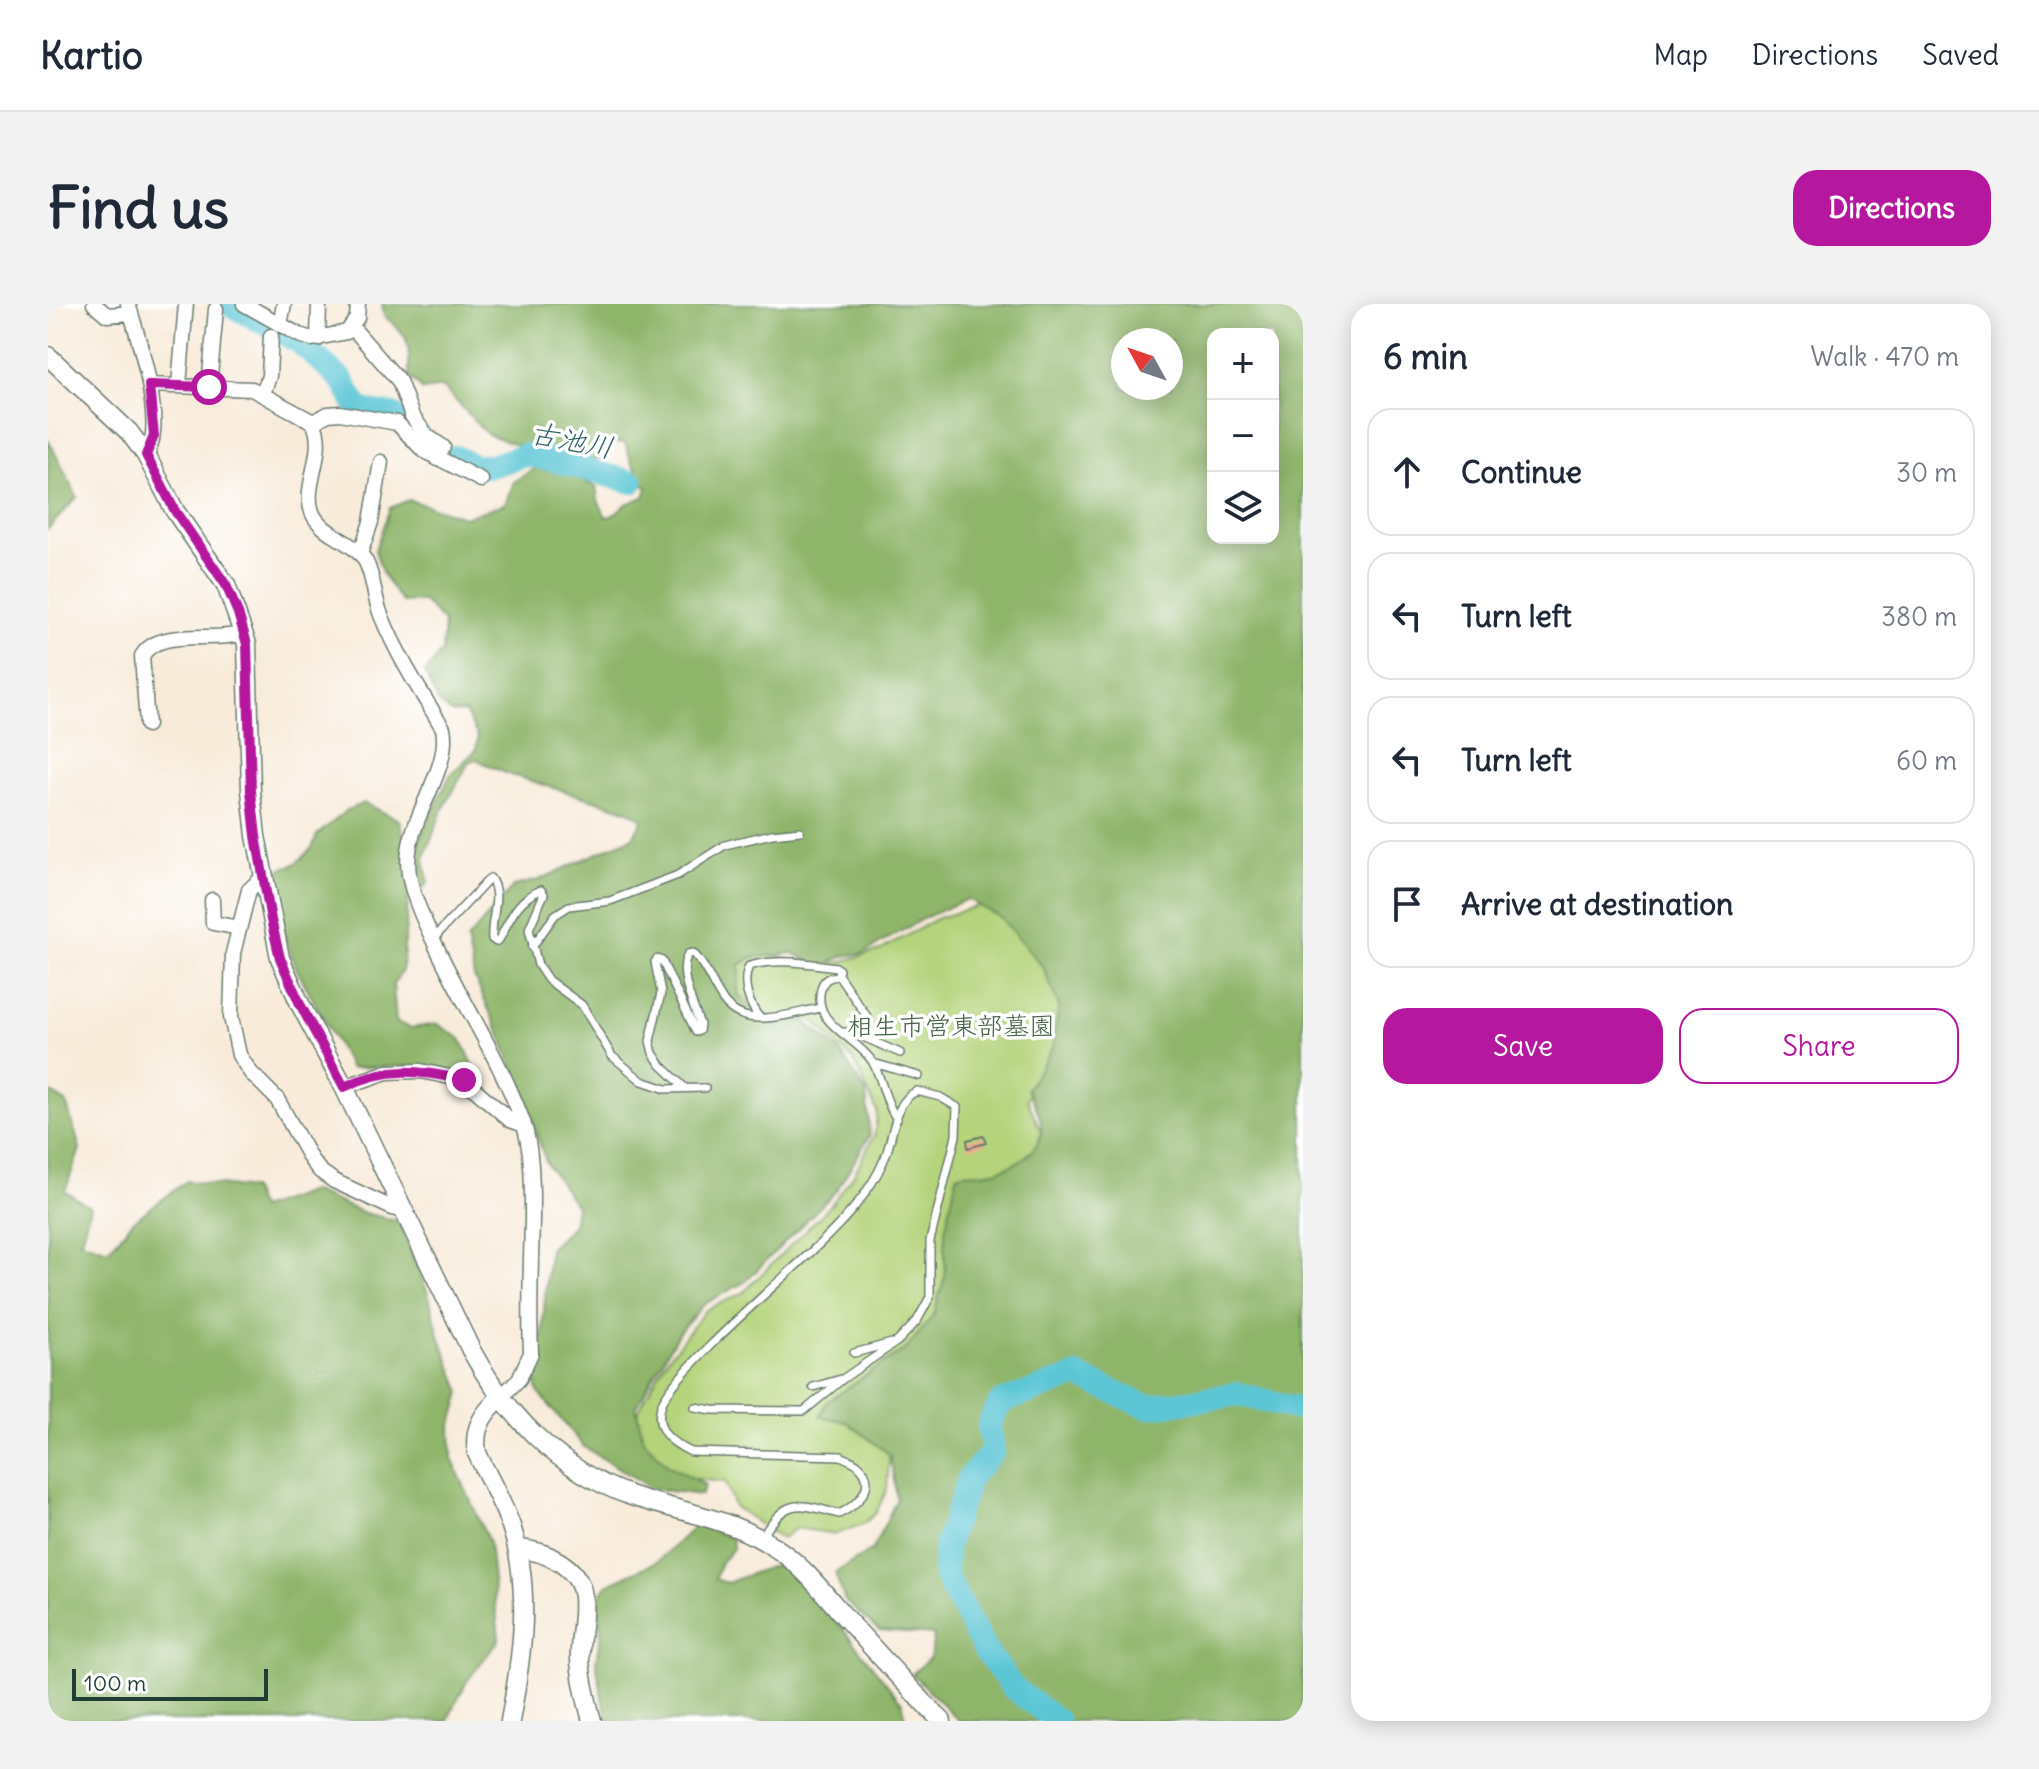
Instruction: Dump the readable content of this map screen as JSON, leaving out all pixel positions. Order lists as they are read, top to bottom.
{
  "water": ["古池川"],
  "parks": ["相生市営東部墓園"],
  "scale_bar": "100 m",
  "north": "top left",
  "page": {
    "header": "Kartio",
    "nav": ["Map", "Directions", "Saved"],
    "buttons": [
      "Directions",
      ["Save", "Share"]
    ],
    "title": "Find us",
    "heading": ["6 min", "Walk · 470 m"],
    "map_buttons": ["+", "−"],
    "list": [
      ["Continue", "30 m"],
      ["Turn left", "380 m"],
      ["Turn left", "60 m"],
      "Arrive at destination"
    ],
    "scale": "100 m"
  }
}
